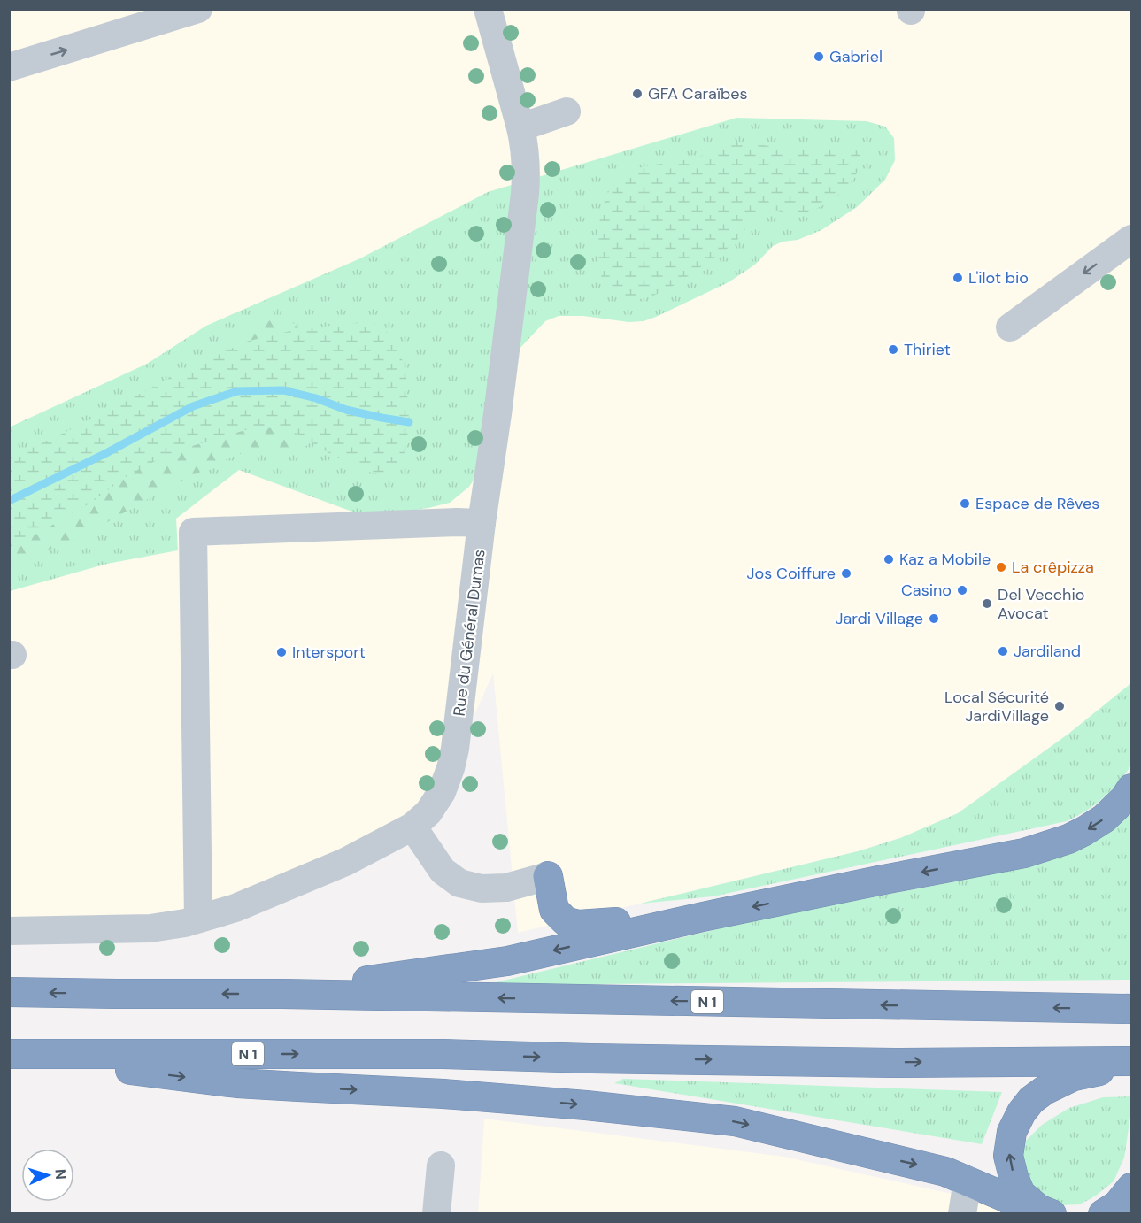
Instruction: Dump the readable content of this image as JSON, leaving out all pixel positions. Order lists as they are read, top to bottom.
{
  "streets": {
    "highway": ["N 1"],
    "street": ["Rue du Général Dumas"]
  },
  "places": [
    "Gabriel",
    "GFA Caraïbes",
    "L'ilot bio",
    "Thiriet",
    "Espace de Rêves",
    "Kaz a Mobile",
    "La crêpizza",
    "Jos Coiffure",
    "Casino",
    "Del Vecchio Avocat",
    "Jardi Village",
    "Jardiland",
    "Intersport",
    "Local Sécurité JardiVillage"
  ],
  "north": "right"
}
